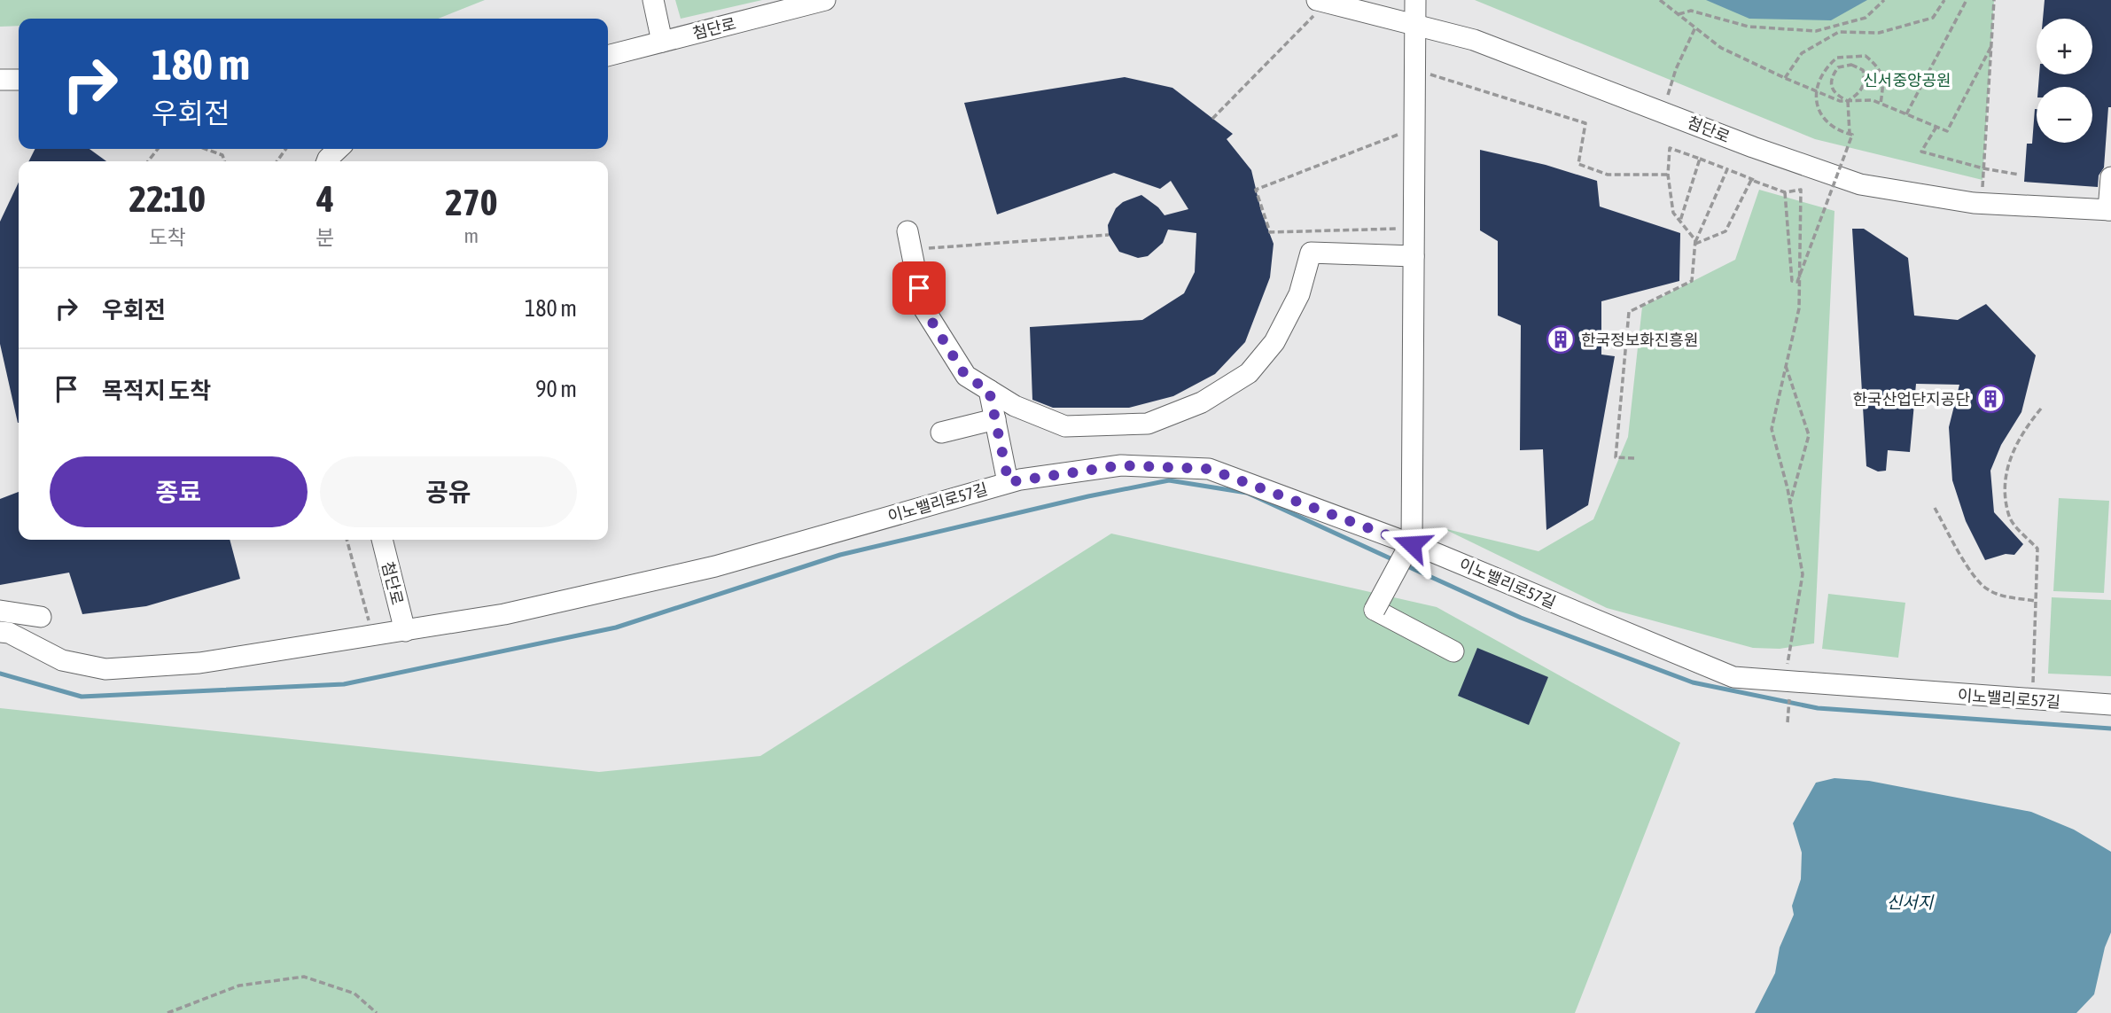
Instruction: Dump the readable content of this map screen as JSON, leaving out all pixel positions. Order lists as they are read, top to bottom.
{
  "streets": {
    "street": ["첨단로", "이노밸리로57길"]
  },
  "crossings": [
    ["첨단로", "이노밸리로57길"]
  ],
  "water": ["신서지"],
  "parks": ["신서중앙공원"],
  "places": {
    "building": ["한국정보화진흥원", "한국산업단지공단"]
  },
  "page": {
    "map_buttons": ["+", "−"],
    "turn": ["180 m", "우회전"],
    "eta": [
      "22:10",
      "도착",
      "4",
      "분",
      "270",
      "m"
    ],
    "list": [
      {
        "name": "우회전",
        "value": "180 m"
      },
      {
        "name": "목적지 도착",
        "value": "90 m"
      }
    ],
    "buttons": ["종료", "공유"]
  }
}
